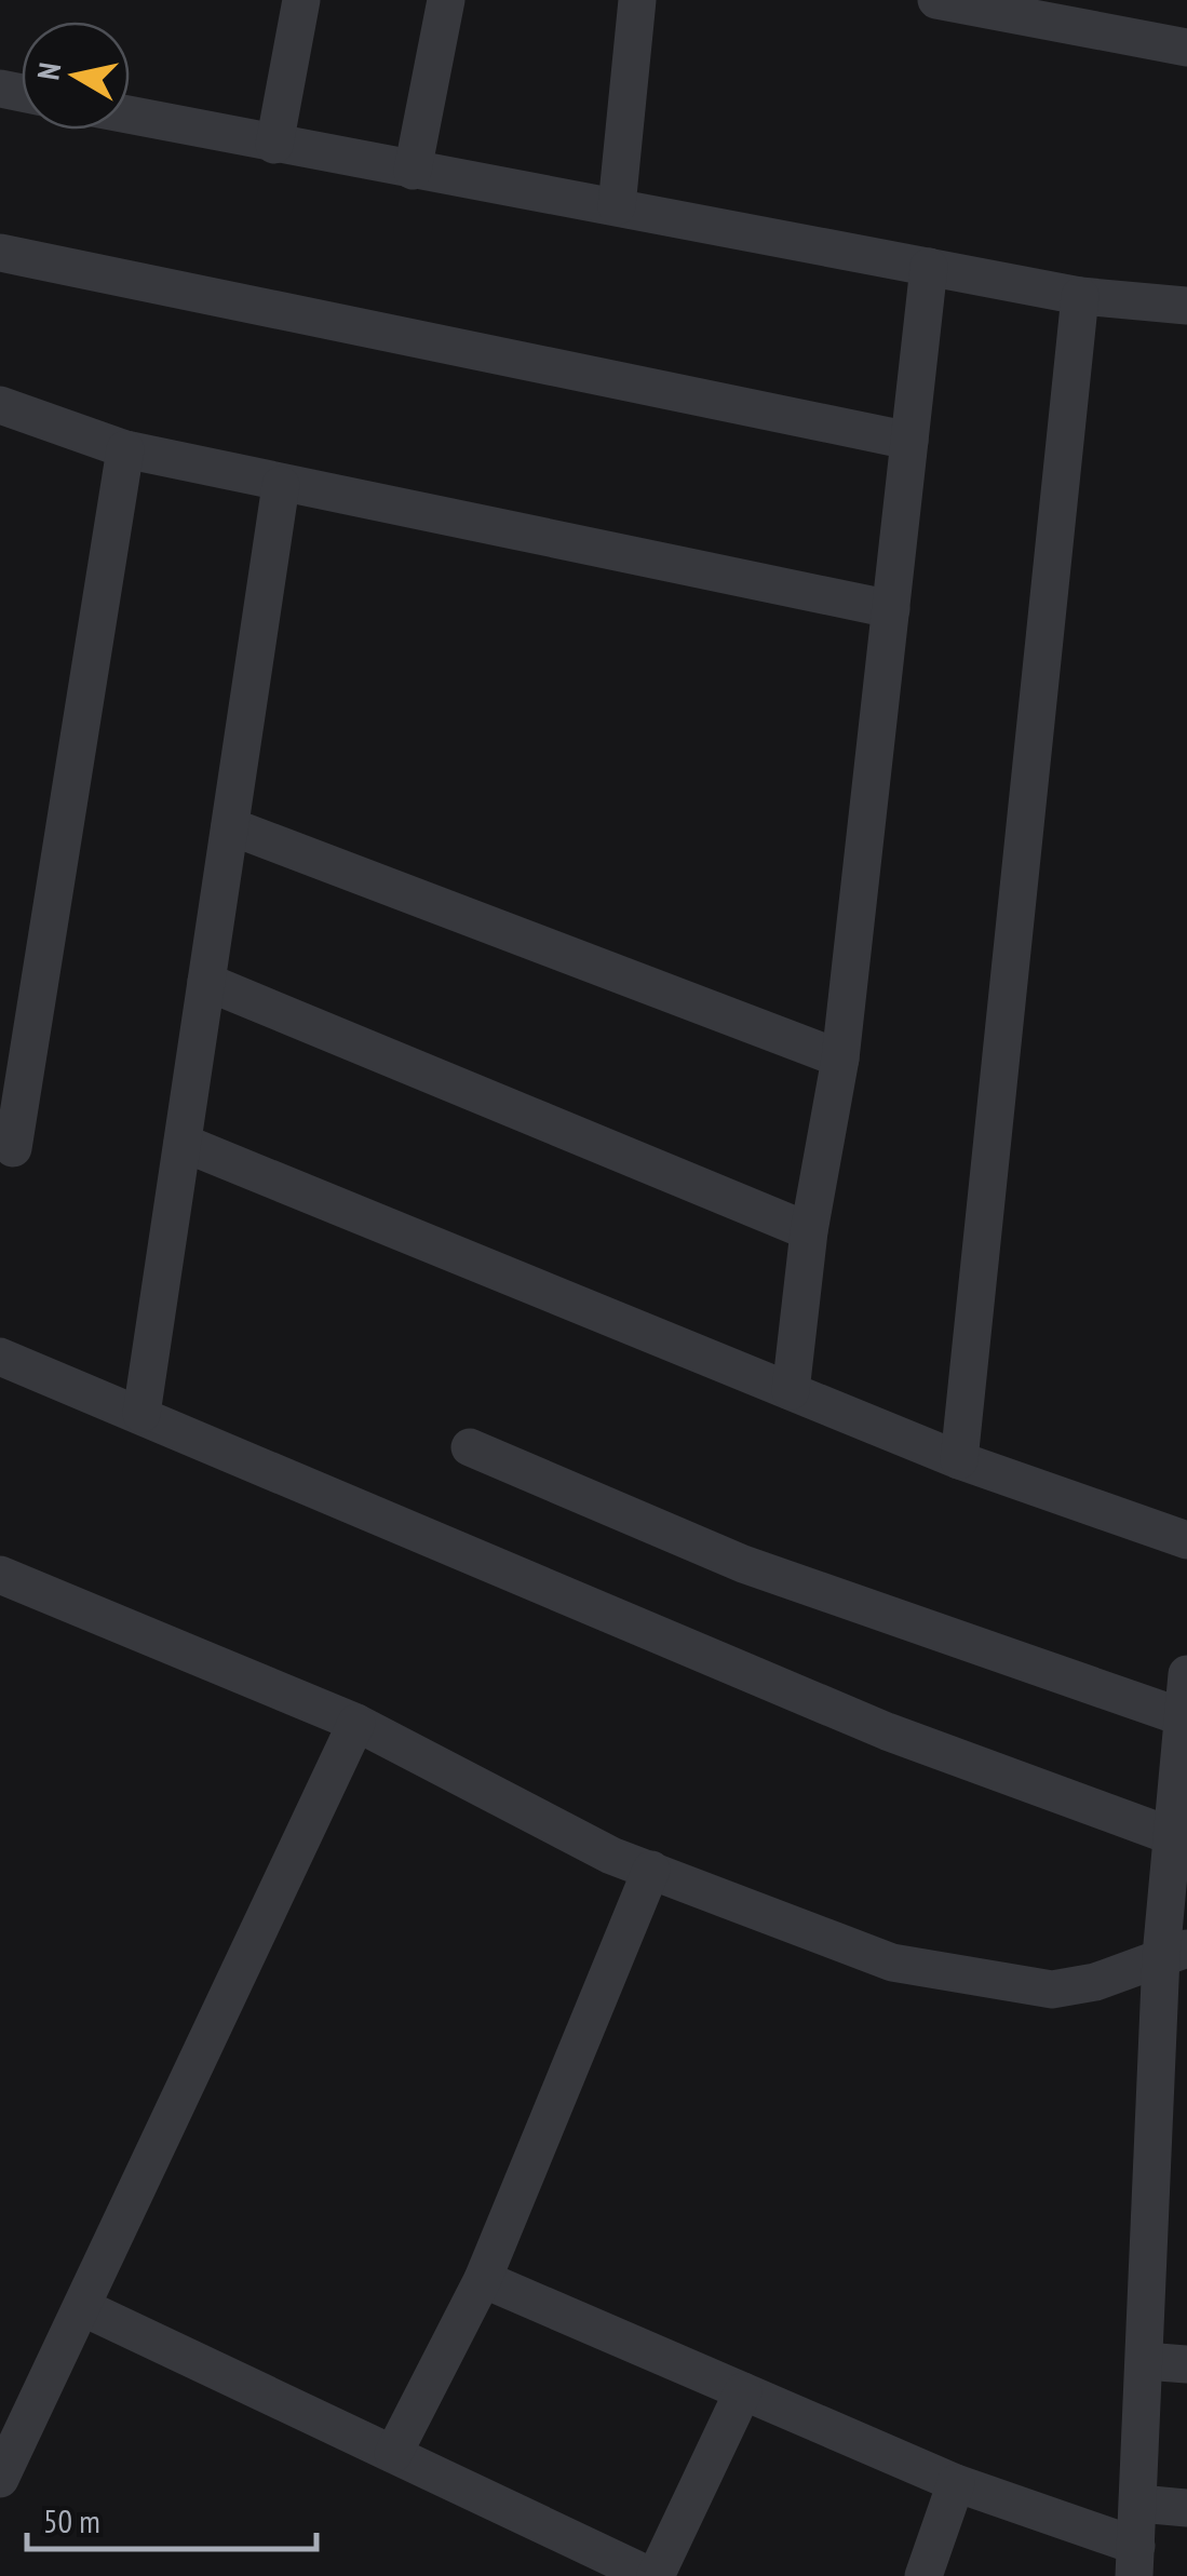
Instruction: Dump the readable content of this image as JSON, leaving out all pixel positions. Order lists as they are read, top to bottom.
{
  "scale_bar": "50 m",
  "north": "left"
}
